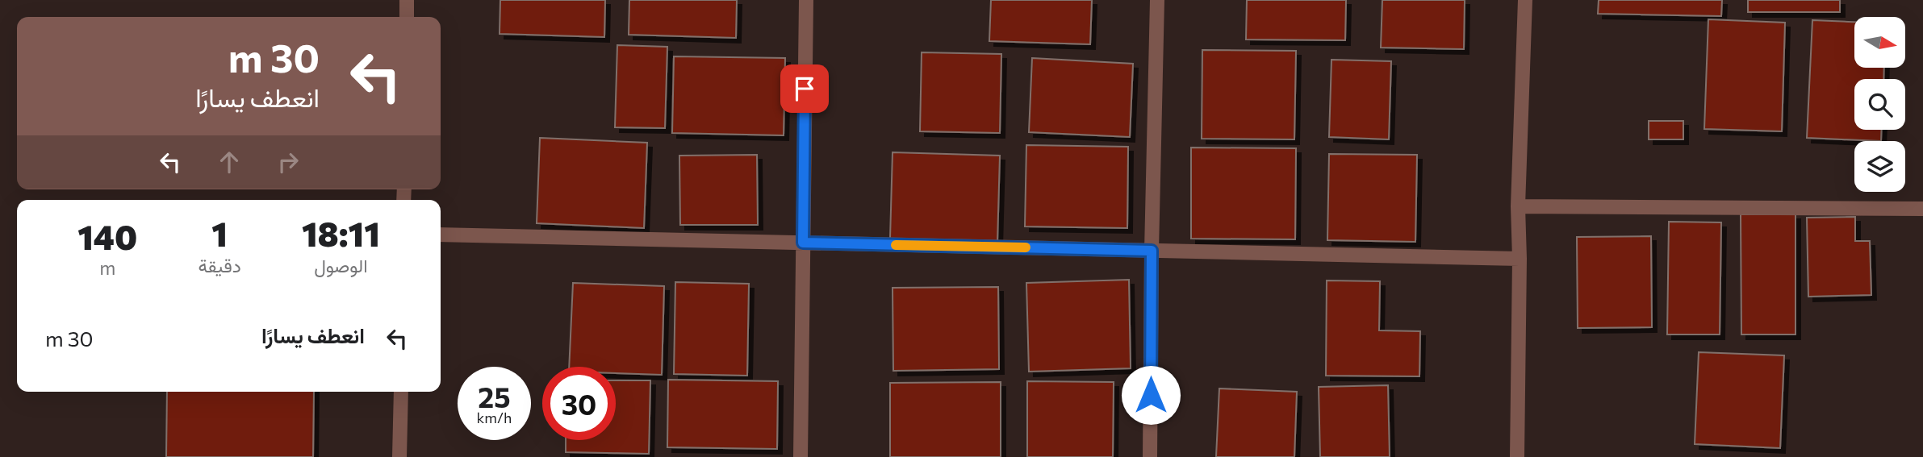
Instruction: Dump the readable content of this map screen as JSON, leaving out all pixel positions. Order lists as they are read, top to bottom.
{
  "north": "right",
  "page": {
    "turn": ["30 m", "انعطف يسارًا"],
    "eta": [
      "18:11",
      "الوصول",
      "1",
      "دقيقة",
      "140",
      "m"
    ],
    "list": [
      {
        "name": "انعطف يسارًا",
        "value": "30 m"
      }
    ],
    "speed": "25 km/h",
    "limit": "30"
  }
}
